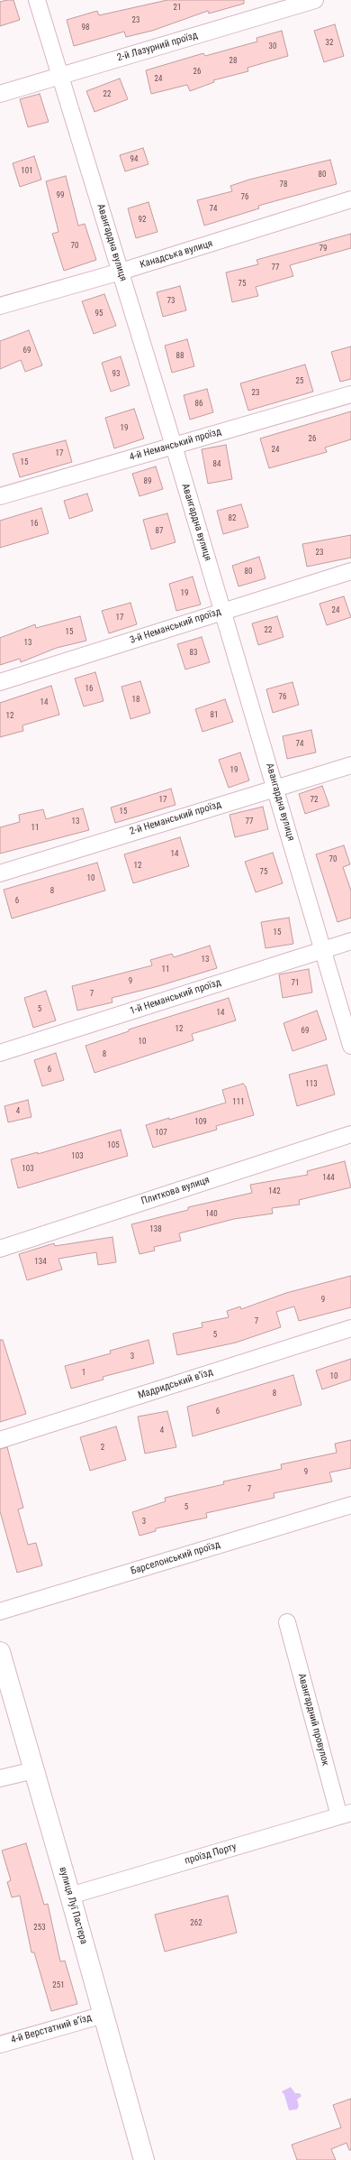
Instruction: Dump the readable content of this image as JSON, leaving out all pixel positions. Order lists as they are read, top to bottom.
{
  "streets": {
    "street": [
      "2-й Лазурний проїзд",
      "Авангардна вулиця",
      "Канадська вулиця",
      "4-й Неманський проїзд",
      "3-й Неманський проїзд",
      "2-й Неманський проїзд",
      "1-й Неманський проїзд",
      "Плиткова вулиця",
      "Мадридський в'їзд",
      "Барселонський проїзд",
      "Авангардний провулок",
      "проїзд Порту",
      "вулиця Луї Пастера",
      "4-й Верстатний в’їзд"
    ]
  },
  "crossings": [
    ["2-й Лазурний проїзд", "Авангардна вулиця"],
    ["Авангардна вулиця", "Канадська вулиця"],
    ["Авангардна вулиця", "4-й Неманський проїзд"],
    ["Авангардна вулиця", "3-й Неманський проїзд"],
    ["Авангардна вулиця", "2-й Неманський проїзд"],
    ["Авангардна вулиця", "1-й Неманський проїзд"],
    ["Авангардний провулок", "проїзд Порту"],
    ["проїзд Порту", "вулиця Луї Пастера"],
    ["вулиця Луї Пастера", "4-й Верстатний в’їзд"]
  ],
  "house_numbers": [
    "21",
    "23",
    "98",
    "32",
    "30",
    "28",
    "26",
    "24",
    "22",
    "94",
    "101",
    "80",
    "78",
    "99",
    "76",
    "74",
    "92",
    "70",
    "79",
    "77",
    "75",
    "73",
    "95",
    "69",
    "88",
    "93",
    "25",
    "23",
    "86",
    "19",
    "26",
    "24",
    "17",
    "15",
    "84",
    "89",
    "82",
    "16",
    "87",
    "23",
    "80",
    "19",
    "24",
    "17",
    "22",
    "15",
    "13",
    "83",
    "16",
    "76",
    "18",
    "14",
    "81",
    "12",
    "74",
    "19",
    "17",
    "72",
    "15",
    "13",
    "77",
    "11",
    "14",
    "70",
    "12",
    "75",
    "10",
    "8",
    "6",
    "15",
    "13",
    "11",
    "9",
    "71",
    "7",
    "5",
    "14",
    "12",
    "69",
    "10",
    "8",
    "6",
    "113",
    "111",
    "4",
    "109",
    "107",
    "105",
    "103",
    "103",
    "144",
    "142",
    "140",
    "138",
    "134",
    "9",
    "7",
    "5",
    "3",
    "1",
    "10",
    "8",
    "6",
    "4",
    "2",
    "9",
    "7",
    "5",
    "3",
    "262",
    "253",
    "251"
  ]
}
